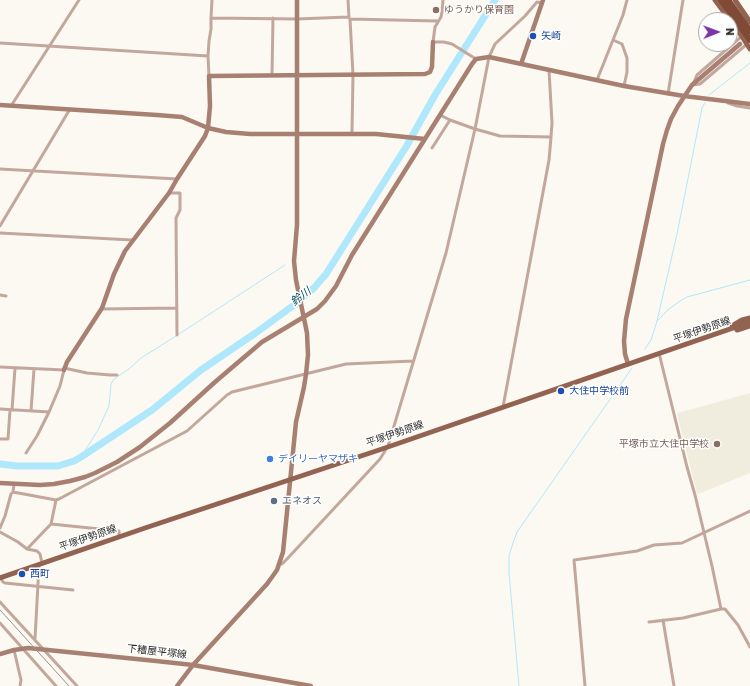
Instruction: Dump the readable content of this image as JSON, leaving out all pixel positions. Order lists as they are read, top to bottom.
{
  "streets": {
    "main road": ["平塚伊勢原線"],
    "street": ["下糟屋平塚線"]
  },
  "water": ["鈴川"],
  "places": [
    "ゆうかり保育園",
    "矢崎",
    "大住中学校前",
    "平塚市立大住中学校",
    "デイリーヤマザキ",
    "エネオス",
    "西町"
  ],
  "north": "right"
}
